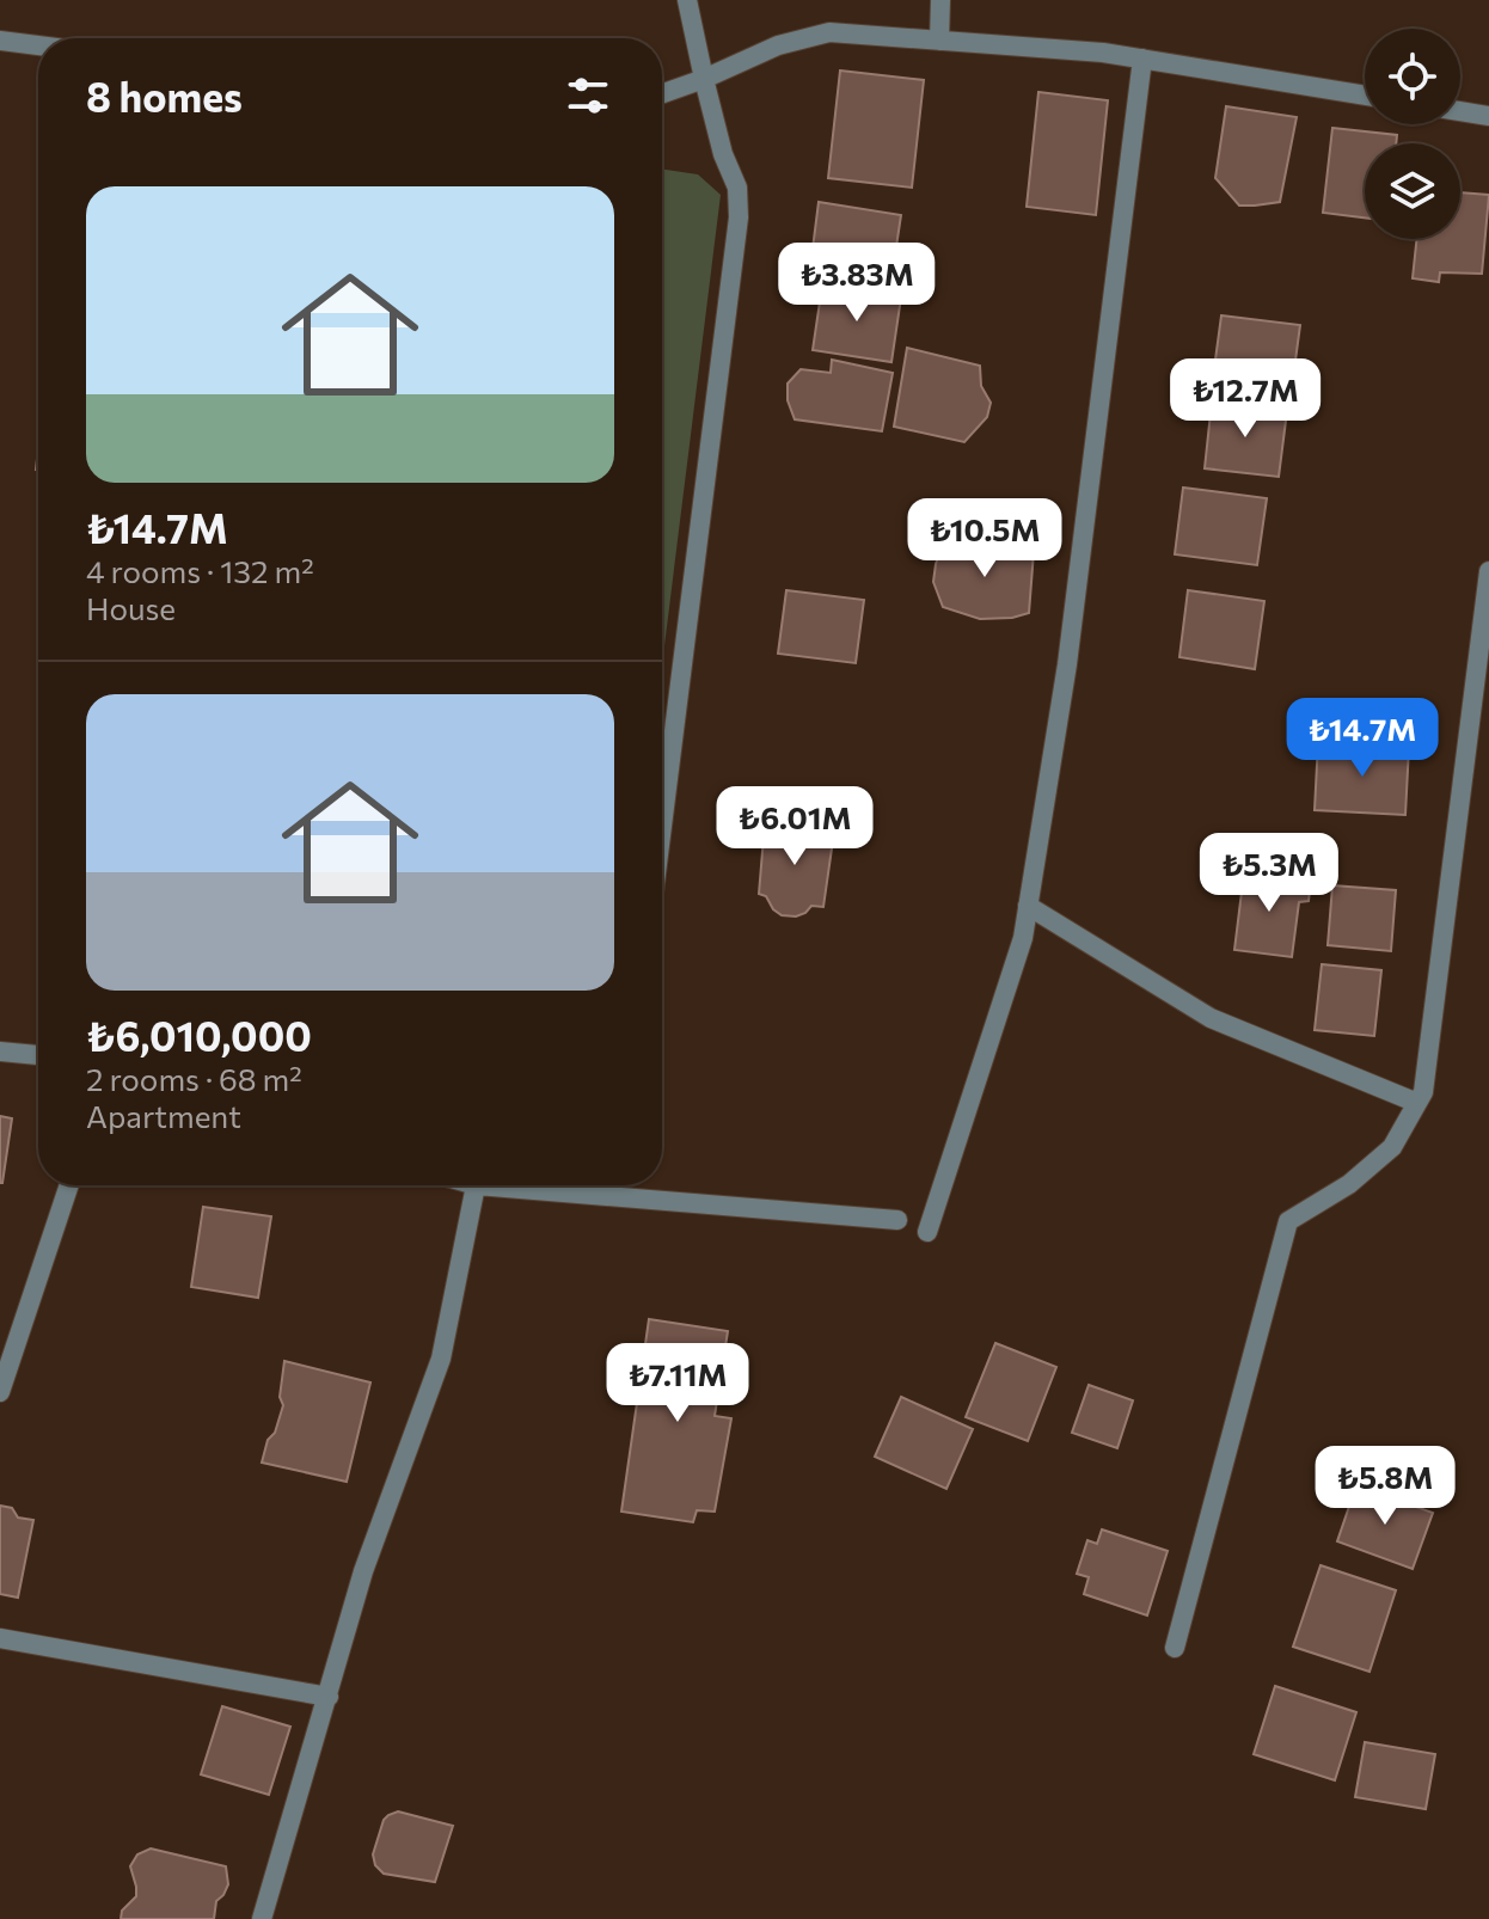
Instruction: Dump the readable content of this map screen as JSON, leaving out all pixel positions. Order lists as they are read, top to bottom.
{
  "page": {
    "heading": "8 homes",
    "list": [
      {
        "name": "₺14.7M",
        "note": "4 rooms · 132 m² · House"
      },
      {
        "name": "₺6,010,000",
        "note": "2 rooms · 68 m² · Apartment"
      }
    ],
    "price": [
      "₺3.83M",
      "₺12.7M",
      "₺10.5M",
      "₺14.7M",
      "₺6.01M",
      "₺5.3M",
      "₺7.11M",
      "₺5.8M"
    ]
  }
}
